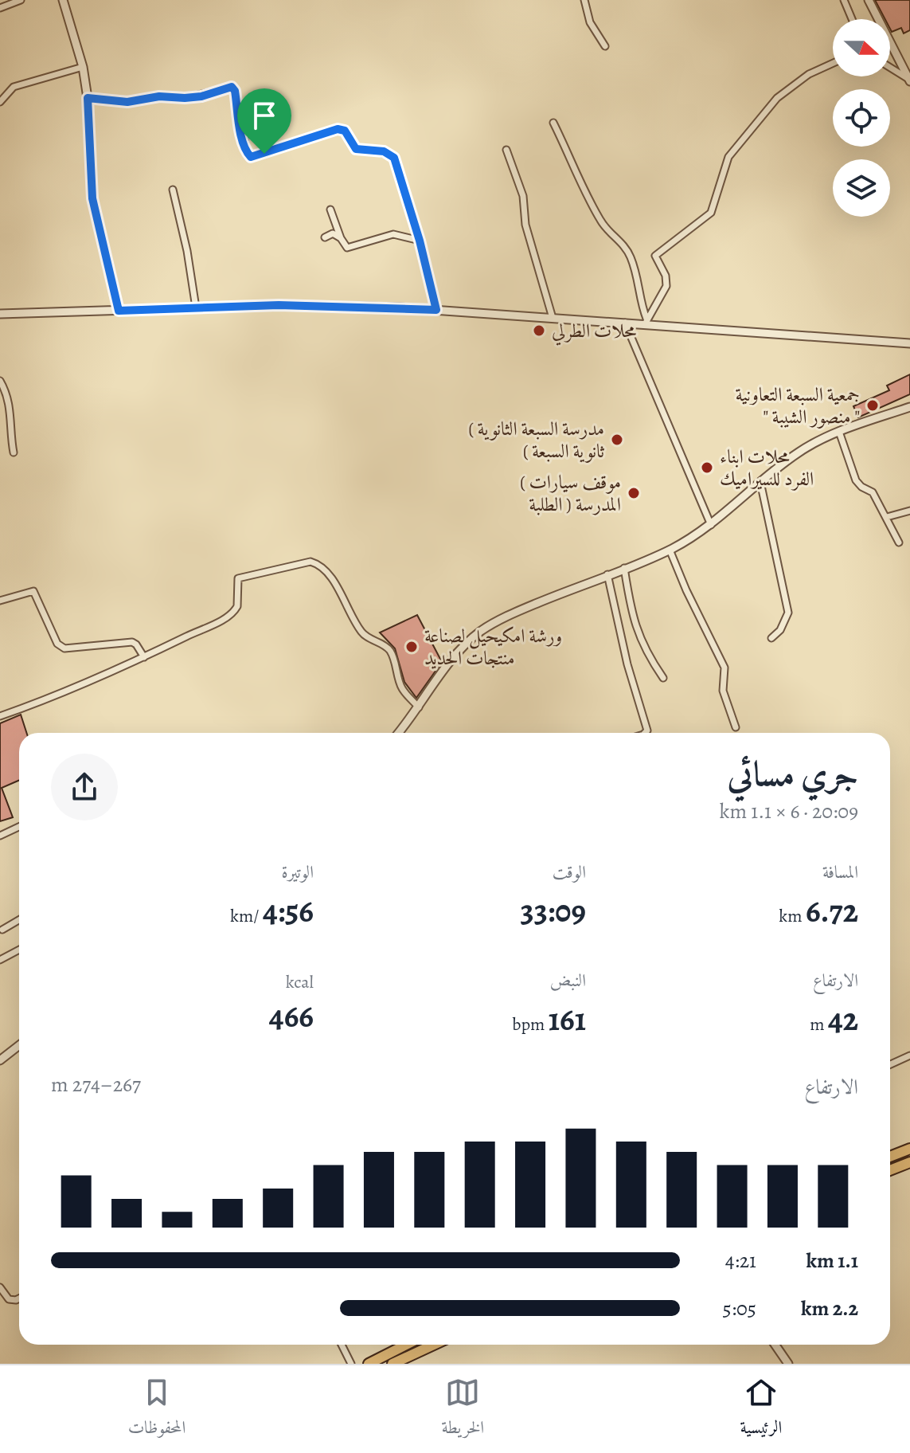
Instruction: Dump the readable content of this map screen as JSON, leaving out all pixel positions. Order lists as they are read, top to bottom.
{
  "places": [
    "محلات الطرلي",
    "جمعية السبعة التعاونية \" منصور الشيبة \"",
    "( مدرسة السبعة الثانوية ( ثانوية السبعة",
    "محلات ابناء الفرد للسيراميك",
    "( موقف سيارات المدرسة ( الطلبة",
    "ورشة امكيحيل لصناعة منتجات الحديد"
  ],
  "north": "right",
  "page": {
    "heading": ["جري مسائي", "20:09 · 6 × 1.1 km"],
    "stats": [
      ["المسافة", "6.72 km"],
      ["الوقت", "33:09"],
      ["الوتيرة", "4:56 /km"],
      ["الارتفاع", "42 m"],
      ["النبض", "161 bpm"],
      ["kcal", "466"]
    ],
    "chart": ["الارتفاع", "267–274 m"],
    "list": [
      {
        "name": "1.1 km",
        "note": "4:21"
      },
      {
        "name": "2.2 km",
        "note": "5:05"
      }
    ],
    "tabs": ["الرئيسية", "الخريطة", "المحفوظات"]
  }
}
